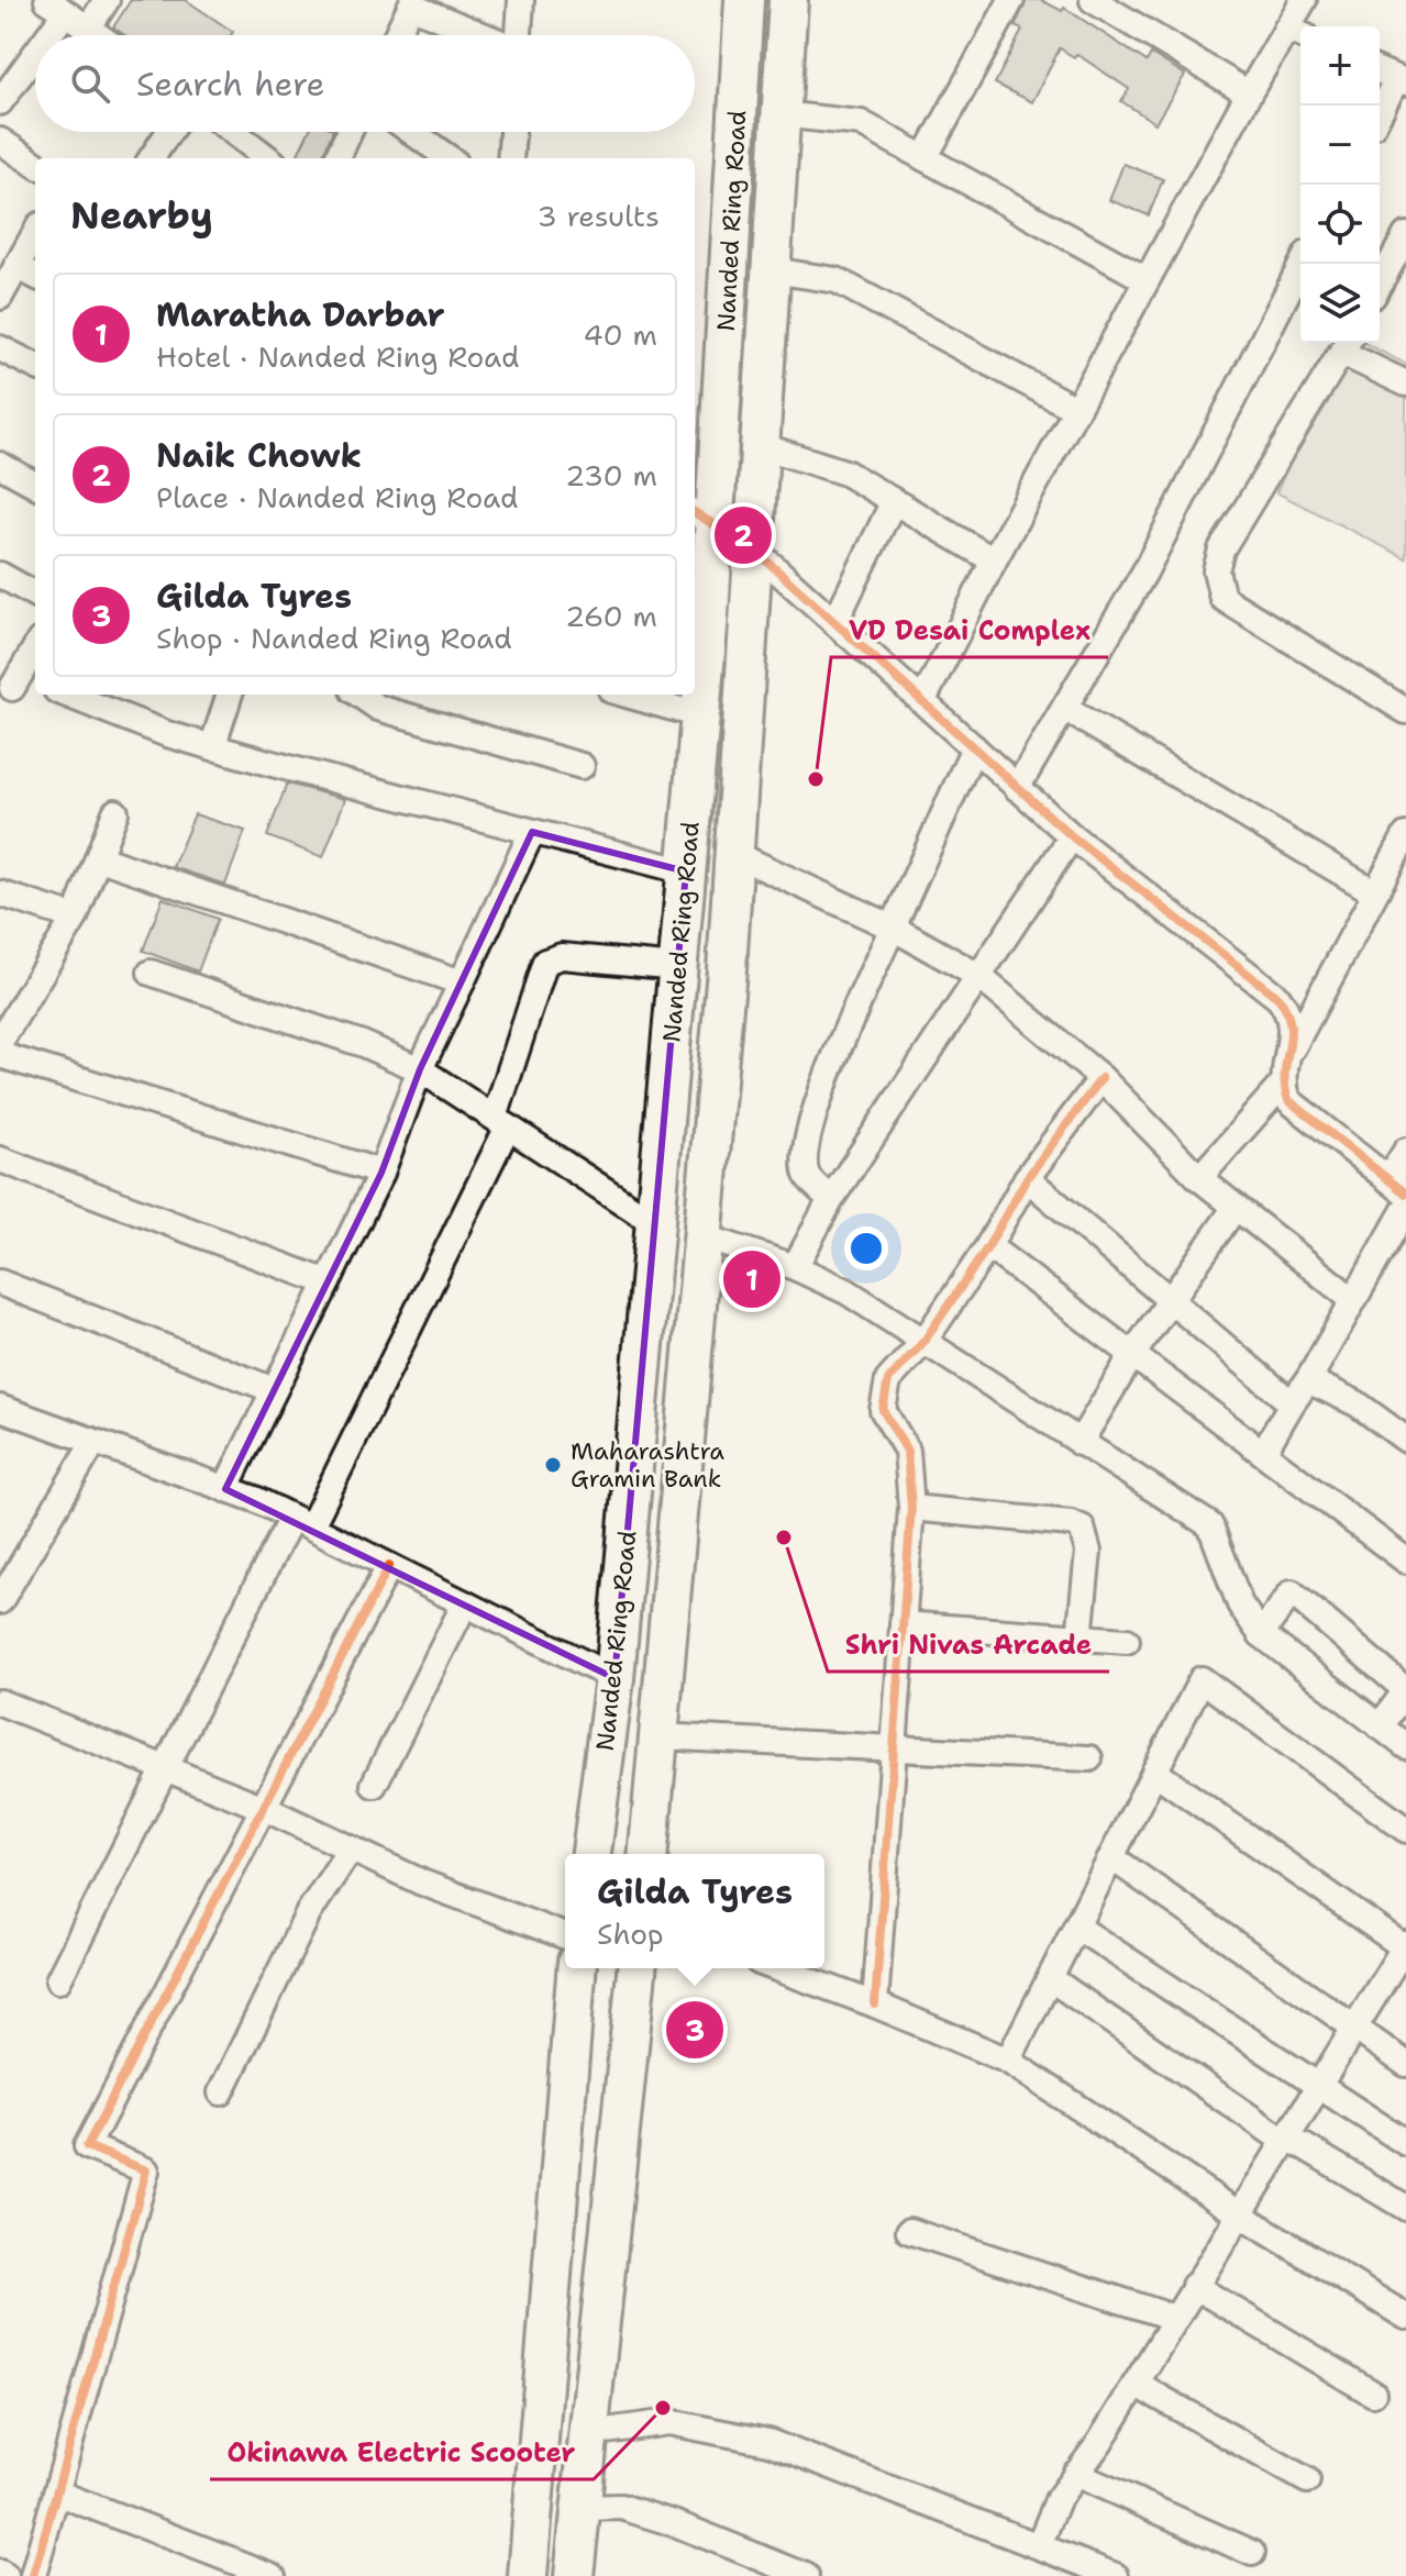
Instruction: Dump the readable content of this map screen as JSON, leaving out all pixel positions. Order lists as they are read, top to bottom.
{
  "streets": {
    "highway": ["Nanded Ring Road"]
  },
  "places": [
    "VD Desai Complex",
    "Maharashtra Gramin Bank",
    "Shri Nivas Arcade",
    "Okinawa Electric Scooter"
  ],
  "page": {
    "map_buttons": ["+", "−"],
    "search": "Search here",
    "heading": ["Nearby", "3 results"],
    "list": [
      {
        "mark": "1",
        "name": "Maratha Darbar",
        "note": "Hotel · Nanded Ring Road",
        "value": "40 m"
      },
      {
        "mark": "2",
        "name": "Naik Chowk",
        "note": "Place · Nanded Ring Road",
        "value": "230 m"
      },
      {
        "mark": "3",
        "name": "Gilda Tyres",
        "note": "Shop · Nanded Ring Road",
        "value": "260 m"
      }
    ],
    "pins": ["2", "1", "3"],
    "popup": ["Gilda Tyres", "Shop"]
  }
}
